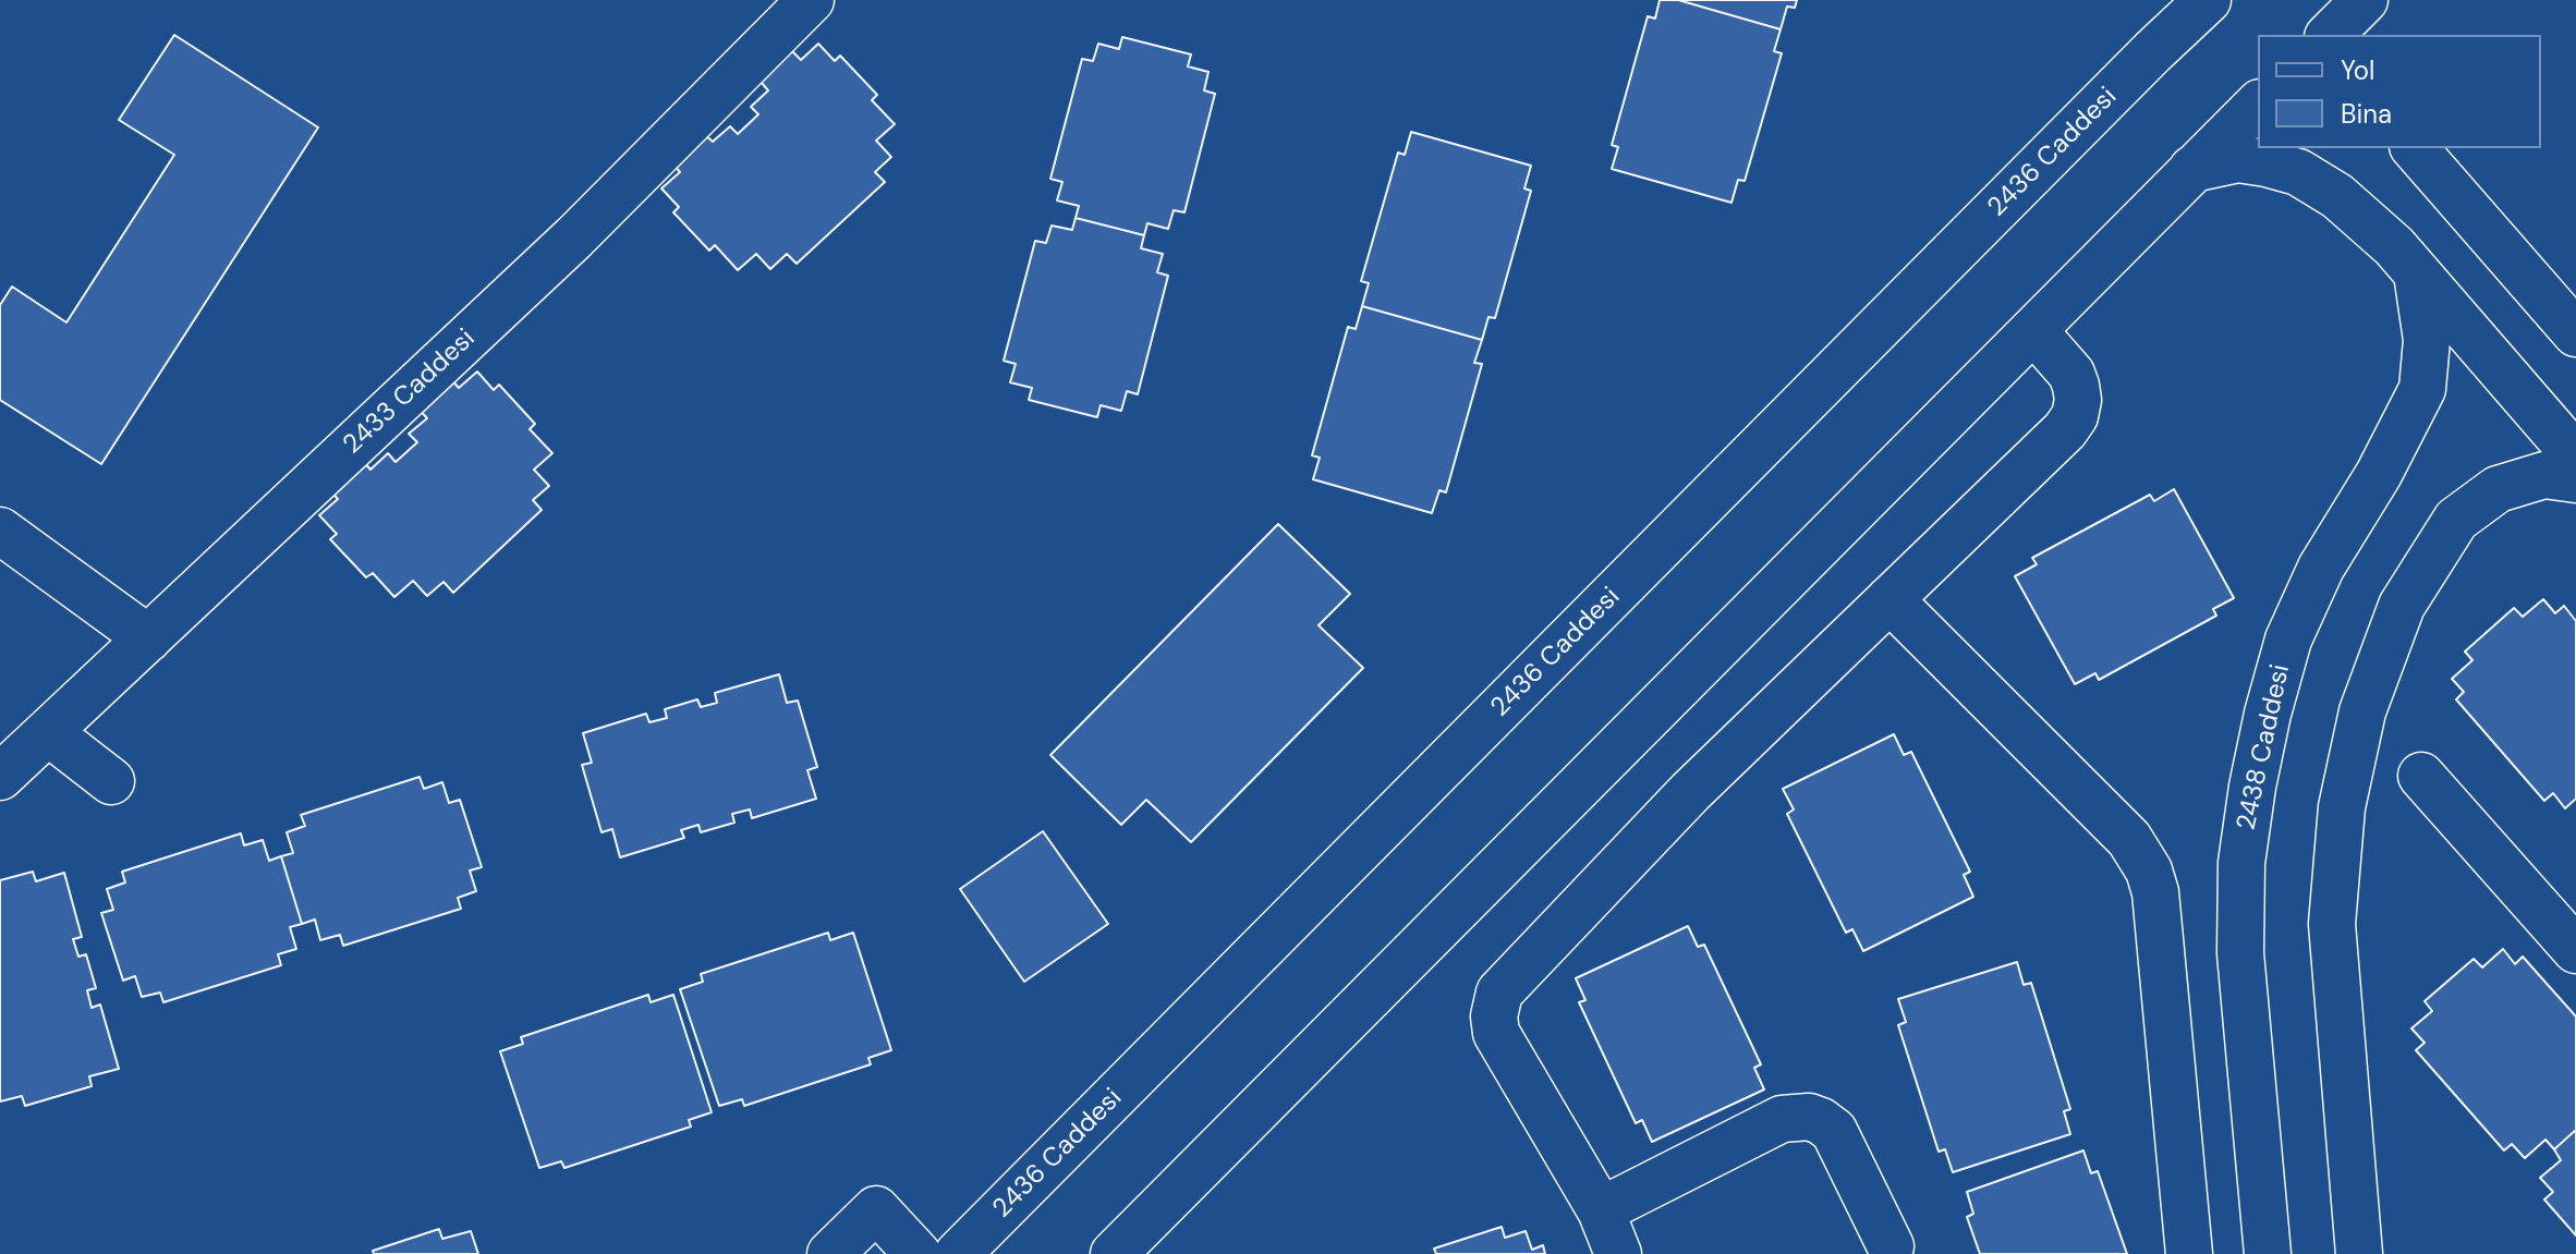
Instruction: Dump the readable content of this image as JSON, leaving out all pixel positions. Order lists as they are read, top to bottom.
{
  "streets": {
    "street": ["2436 Caddesi", "2433 Caddesi", "2438 Caddesi"]
  },
  "legend": ["Yol", "Bina"]
}
